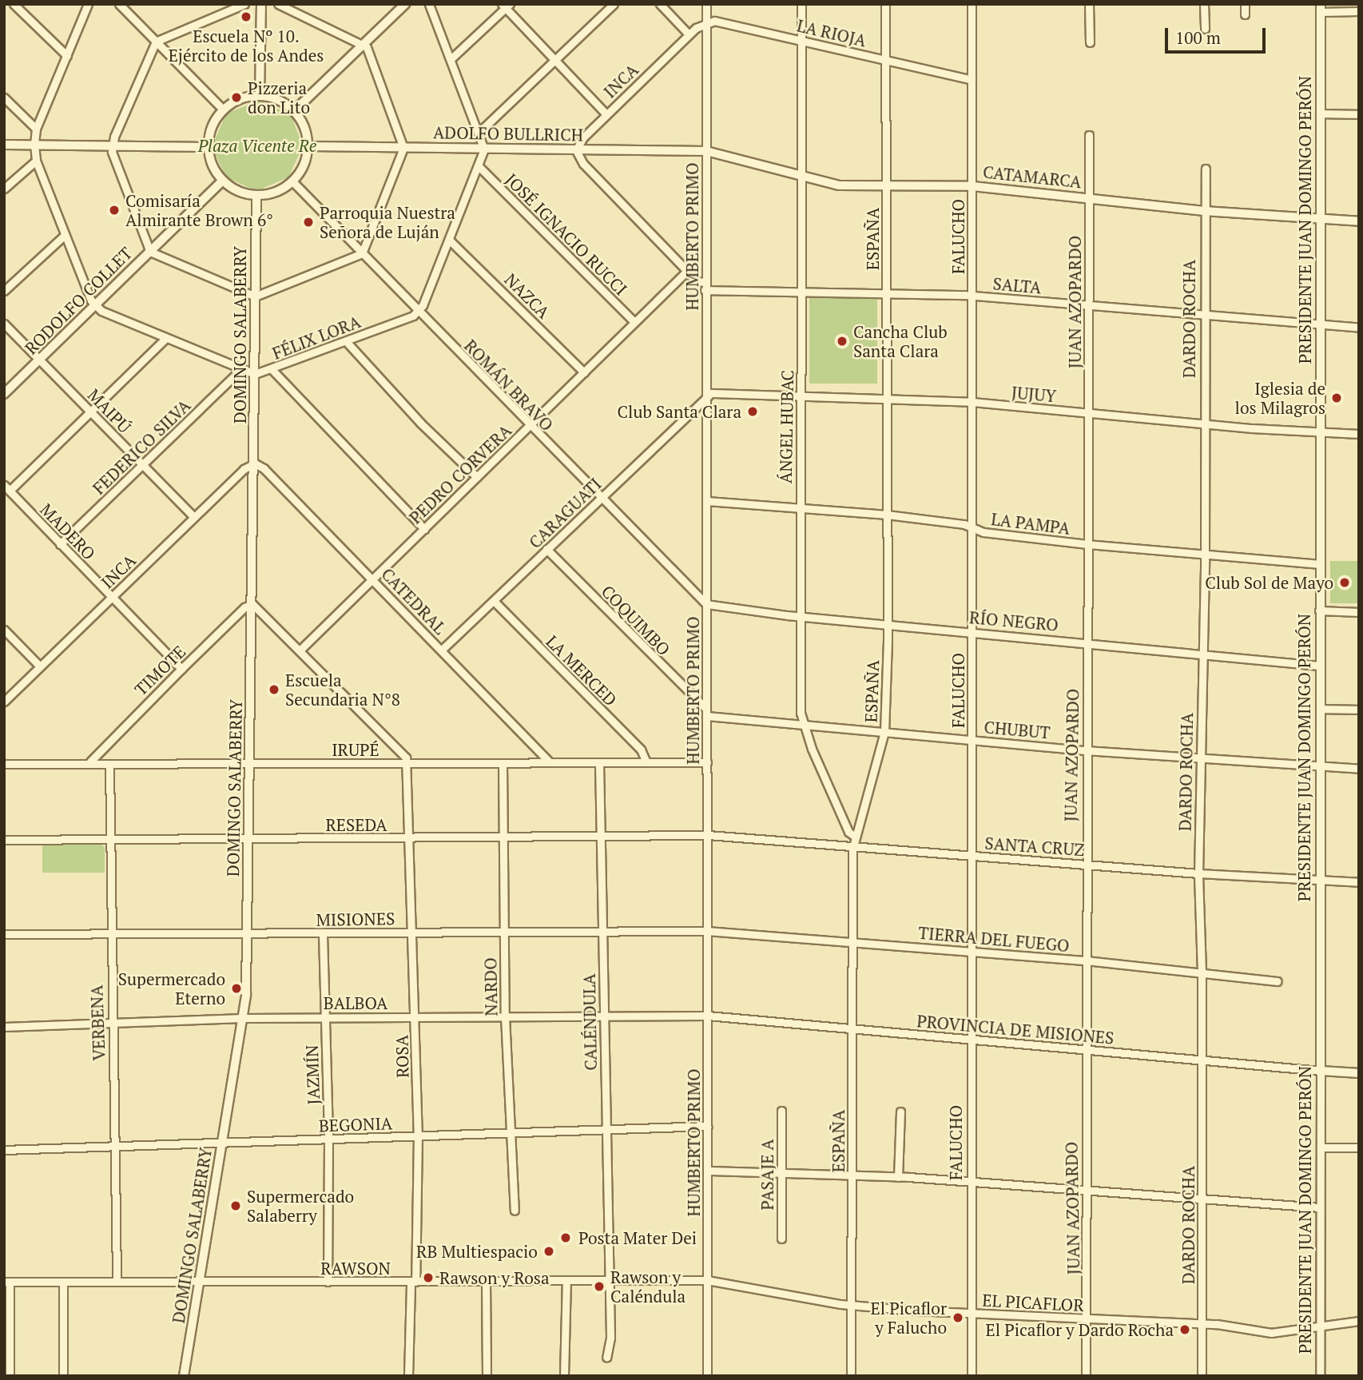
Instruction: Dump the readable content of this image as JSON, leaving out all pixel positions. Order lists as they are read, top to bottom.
{
  "streets": {
    "street": [
      "LA RIOJA",
      "INCA",
      "ADOLFO BULLRICH",
      "CATAMARCA",
      "PRESIDENTE JUAN DOMINGO PERÓN",
      "JOSÉ IGNACIO RUCCI",
      "HUMBERTO PRIMO",
      "FALUCHO",
      "ESPAÑA",
      "SALTA",
      "NAZCA",
      "RODOLFO COLLET",
      "JUAN AZOPARDO",
      "DARDO ROCHA",
      "DOMINGO SALABERRY",
      "FÉLIX LORA",
      "ROMÁN BRAVO",
      "JUJUY",
      "MAIPÚ",
      "ÁNGEL HUBAC",
      "FEDERICO SILVA",
      "PEDRO CORVERA",
      "CARAGUATI",
      "LA PAMPA",
      "MADERO",
      "CATEDRAL",
      "COQUIMBO",
      "RÍO NEGRO",
      "TIMOTE",
      "LA MERCED",
      "CHUBUT",
      "IRUPÉ",
      "RESEDA",
      "SANTA CRUZ",
      "MISIONES",
      "TIERRA DEL FUEGO",
      "NARDO",
      "BALBOA",
      "CALÉNDULA",
      "VERBENA",
      "PROVINCIA DE MISIONES",
      "ROSA",
      "JAZMÍN",
      "BEGONIA",
      "PASAJE A",
      "RAWSON",
      "EL PICAFLOR"
    ]
  },
  "crossings": [
    ["LA RIOJA", "HUMBERTO PRIMO"],
    ["LA RIOJA", "FALUCHO"],
    ["LA RIOJA", "ESPAÑA"],
    ["LA RIOJA", "ÁNGEL HUBAC"],
    ["INCA", "ADOLFO BULLRICH"],
    ["INCA", "DOMINGO SALABERRY"],
    ["INCA", "MAIPÚ"],
    ["INCA", "MADERO"],
    ["INCA", "CATEDRAL"],
    ["ADOLFO BULLRICH", "CATAMARCA"],
    ["ADOLFO BULLRICH", "HUMBERTO PRIMO"],
    ["ADOLFO BULLRICH", "RODOLFO COLLET"],
    ["ADOLFO BULLRICH", "DOMINGO SALABERRY"],
    ["ADOLFO BULLRICH", "ROMÁN BRAVO"],
    ["CATAMARCA", "PRESIDENTE JUAN DOMINGO PERÓN"],
    ["CATAMARCA", "HUMBERTO PRIMO"],
    ["CATAMARCA", "FALUCHO"],
    ["CATAMARCA", "ESPAÑA"],
    ["CATAMARCA", "JUAN AZOPARDO"],
    ["CATAMARCA", "DARDO ROCHA"],
    ["CATAMARCA", "ÁNGEL HUBAC"],
    ["PRESIDENTE JUAN DOMINGO PERÓN", "SALTA"],
    ["PRESIDENTE JUAN DOMINGO PERÓN", "JUJUY"],
    ["PRESIDENTE JUAN DOMINGO PERÓN", "LA PAMPA"],
    ["PRESIDENTE JUAN DOMINGO PERÓN", "RÍO NEGRO"],
    ["PRESIDENTE JUAN DOMINGO PERÓN", "CHUBUT"],
    ["PRESIDENTE JUAN DOMINGO PERÓN", "SANTA CRUZ"],
    ["PRESIDENTE JUAN DOMINGO PERÓN", "PROVINCIA DE MISIONES"],
    ["PRESIDENTE JUAN DOMINGO PERÓN", "EL PICAFLOR"],
    ["JOSÉ IGNACIO RUCCI", "PEDRO CORVERA"],
    ["HUMBERTO PRIMO", "SALTA"],
    ["HUMBERTO PRIMO", "ROMÁN BRAVO"],
    ["HUMBERTO PRIMO", "JUJUY"],
    ["HUMBERTO PRIMO", "CARAGUATI"],
    ["HUMBERTO PRIMO", "LA PAMPA"],
    ["HUMBERTO PRIMO", "COQUIMBO"],
    ["HUMBERTO PRIMO", "RÍO NEGRO"],
    ["HUMBERTO PRIMO", "CHUBUT"],
    ["HUMBERTO PRIMO", "IRUPÉ"],
    ["HUMBERTO PRIMO", "RESEDA"],
    ["HUMBERTO PRIMO", "SANTA CRUZ"],
    ["HUMBERTO PRIMO", "MISIONES"],
    ["HUMBERTO PRIMO", "TIERRA DEL FUEGO"],
    ["HUMBERTO PRIMO", "BALBOA"],
    ["HUMBERTO PRIMO", "PROVINCIA DE MISIONES"],
    ["HUMBERTO PRIMO", "BEGONIA"],
    ["HUMBERTO PRIMO", "RAWSON"],
    ["HUMBERTO PRIMO", "EL PICAFLOR"],
    ["FALUCHO", "SALTA"],
    ["FALUCHO", "JUJUY"],
    ["FALUCHO", "LA PAMPA"],
    ["FALUCHO", "RÍO NEGRO"],
    ["FALUCHO", "CHUBUT"],
    ["FALUCHO", "SANTA CRUZ"],
    ["FALUCHO", "TIERRA DEL FUEGO"],
    ["FALUCHO", "PROVINCIA DE MISIONES"],
    ["FALUCHO", "EL PICAFLOR"],
    ["ESPAÑA", "SALTA"],
    ["ESPAÑA", "JUJUY"],
    ["ESPAÑA", "ÁNGEL HUBAC"],
    ["ESPAÑA", "LA PAMPA"],
    ["ESPAÑA", "RÍO NEGRO"],
    ["ESPAÑA", "CHUBUT"],
    ["ESPAÑA", "SANTA CRUZ"],
    ["ESPAÑA", "TIERRA DEL FUEGO"],
    ["ESPAÑA", "PROVINCIA DE MISIONES"],
    ["ESPAÑA", "EL PICAFLOR"],
    ["SALTA", "JUAN AZOPARDO"],
    ["SALTA", "DARDO ROCHA"],
    ["SALTA", "ÁNGEL HUBAC"],
    ["NAZCA", "PEDRO CORVERA"],
    ["RODOLFO COLLET", "DOMINGO SALABERRY"],
    ["RODOLFO COLLET", "FÉLIX LORA"],
    ["RODOLFO COLLET", "ROMÁN BRAVO"],
    ["RODOLFO COLLET", "MAIPÚ"],
    ["JUAN AZOPARDO", "JUJUY"],
    ["JUAN AZOPARDO", "LA PAMPA"],
    ["JUAN AZOPARDO", "RÍO NEGRO"],
    ["JUAN AZOPARDO", "CHUBUT"],
    ["JUAN AZOPARDO", "SANTA CRUZ"],
    ["JUAN AZOPARDO", "TIERRA DEL FUEGO"],
    ["JUAN AZOPARDO", "PROVINCIA DE MISIONES"],
    ["JUAN AZOPARDO", "EL PICAFLOR"],
    ["DARDO ROCHA", "JUJUY"],
    ["DARDO ROCHA", "LA PAMPA"],
    ["DARDO ROCHA", "RÍO NEGRO"],
    ["DARDO ROCHA", "CHUBUT"],
    ["DARDO ROCHA", "SANTA CRUZ"],
    ["DARDO ROCHA", "TIERRA DEL FUEGO"],
    ["DARDO ROCHA", "PROVINCIA DE MISIONES"],
    ["DARDO ROCHA", "EL PICAFLOR"],
    ["DOMINGO SALABERRY", "FÉLIX LORA"],
    ["DOMINGO SALABERRY", "ROMÁN BRAVO"],
    ["DOMINGO SALABERRY", "CATEDRAL"],
    ["DOMINGO SALABERRY", "TIMOTE"],
    ["DOMINGO SALABERRY", "IRUPÉ"],
    ["DOMINGO SALABERRY", "RESEDA"],
    ["DOMINGO SALABERRY", "MISIONES"],
    ["DOMINGO SALABERRY", "BALBOA"],
    ["DOMINGO SALABERRY", "BEGONIA"],
    ["DOMINGO SALABERRY", "RAWSON"],
    ["FÉLIX LORA", "ROMÁN BRAVO"],
    ["FÉLIX LORA", "FEDERICO SILVA"],
    ["ROMÁN BRAVO", "PEDRO CORVERA"],
    ["ROMÁN BRAVO", "CARAGUATI"],
    ["ROMÁN BRAVO", "RÍO NEGRO"],
    ["JUJUY", "ÁNGEL HUBAC"],
    ["JUJUY", "CARAGUATI"],
    ["MAIPÚ", "FEDERICO SILVA"],
    ["ÁNGEL HUBAC", "LA PAMPA"],
    ["ÁNGEL HUBAC", "RÍO NEGRO"],
    ["ÁNGEL HUBAC", "CHUBUT"],
    ["FEDERICO SILVA", "MADERO"],
    ["PEDRO CORVERA", "CATEDRAL"],
    ["CARAGUATI", "CATEDRAL"],
    ["CARAGUATI", "COQUIMBO"],
    ["CARAGUATI", "LA MERCED"],
    ["MADERO", "TIMOTE"],
    ["CATEDRAL", "IRUPÉ"],
    ["COQUIMBO", "CHUBUT"],
    ["TIMOTE", "IRUPÉ"],
    ["LA MERCED", "IRUPÉ"],
    ["IRUPÉ", "NARDO"],
    ["IRUPÉ", "CALÉNDULA"],
    ["IRUPÉ", "VERBENA"],
    ["IRUPÉ", "ROSA"],
    ["RESEDA", "SANTA CRUZ"],
    ["RESEDA", "NARDO"],
    ["RESEDA", "CALÉNDULA"],
    ["RESEDA", "VERBENA"],
    ["RESEDA", "ROSA"],
    ["MISIONES", "TIERRA DEL FUEGO"],
    ["MISIONES", "NARDO"],
    ["MISIONES", "CALÉNDULA"],
    ["MISIONES", "VERBENA"],
    ["MISIONES", "ROSA"],
    ["MISIONES", "JAZMÍN"],
    ["NARDO", "BALBOA"],
    ["NARDO", "BEGONIA"],
    ["BALBOA", "CALÉNDULA"],
    ["BALBOA", "VERBENA"],
    ["BALBOA", "PROVINCIA DE MISIONES"],
    ["BALBOA", "ROSA"],
    ["BALBOA", "JAZMÍN"],
    ["CALÉNDULA", "BEGONIA"],
    ["CALÉNDULA", "RAWSON"],
    ["VERBENA", "BEGONIA"],
    ["VERBENA", "RAWSON"],
    ["ROSA", "BEGONIA"],
    ["ROSA", "RAWSON"],
    ["JAZMÍN", "BEGONIA"],
    ["JAZMÍN", "RAWSON"],
    ["RAWSON", "EL PICAFLOR"]
  ],
  "parks": ["Plaza Vicente Re"],
  "places": [
    "Escuela Nº 10. Ejército de los Andes",
    "Pizzeria don Lito",
    "Comisaría Almirante Brown 6°",
    "Parroquia Nuestra Señora de Luján",
    "Cancha Club Santa Clara",
    "Iglesia de los Milagros",
    "Club Santa Clara",
    "Club Sol de Mayo",
    "Escuela Secundaria N°8",
    "Supermercado Eterno",
    "Supermercado Salaberry",
    "Posta Mater Dei",
    "RB Multiespacio",
    "Rawson y Rosa",
    "Rawson y Caléndula",
    "El Picaflor y Falucho",
    "El Picaflor y Dardo Rocha"
  ],
  "scale_bar": "100 m"
}
